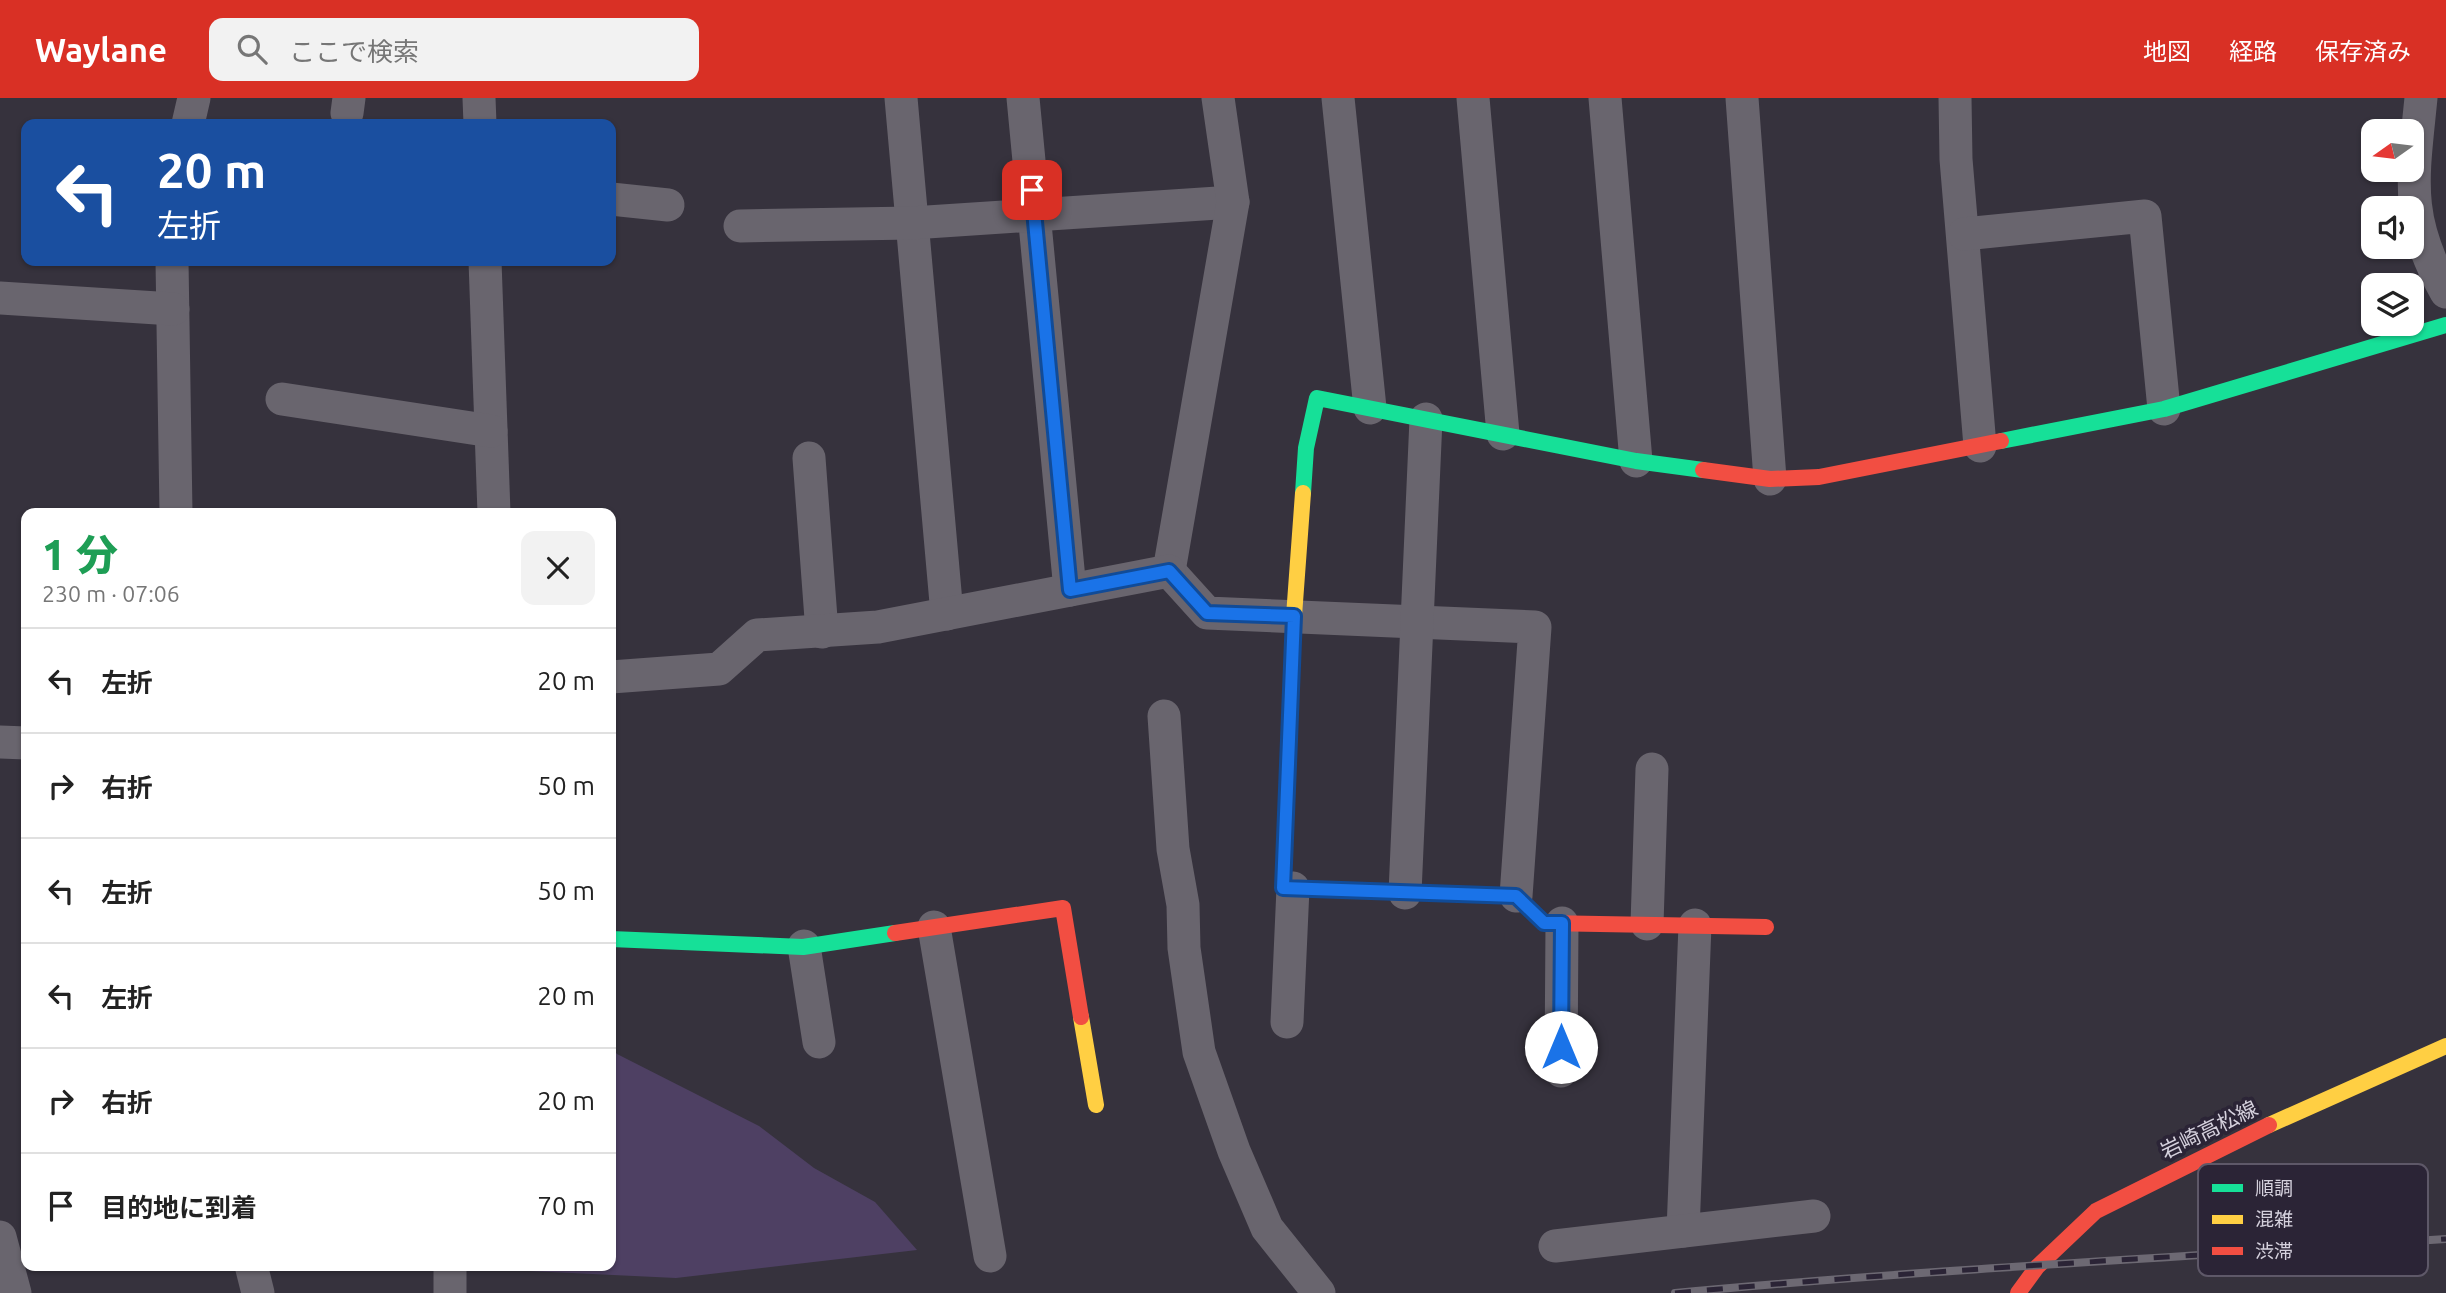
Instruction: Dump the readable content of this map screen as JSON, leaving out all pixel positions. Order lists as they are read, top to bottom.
{
  "streets": {
    "street": ["岩崎高松線"]
  },
  "legend": ["順調", "混雑", "渋滞"],
  "north": "left",
  "page": {
    "header": "Waylane",
    "search": "ここで検索",
    "nav": ["地図", "経路", "保存済み"],
    "turn": ["20 m", "左折"],
    "heading": ["1 分", "230 m · 07:06"],
    "list": [
      {
        "name": "左折",
        "value": "20 m"
      },
      {
        "name": "右折",
        "value": "50 m"
      },
      {
        "name": "左折",
        "value": "50 m"
      },
      {
        "name": "左折",
        "value": "20 m"
      },
      {
        "name": "右折",
        "value": "20 m"
      },
      {
        "name": "目的地に到着",
        "value": "70 m"
      }
    ]
  }
}
